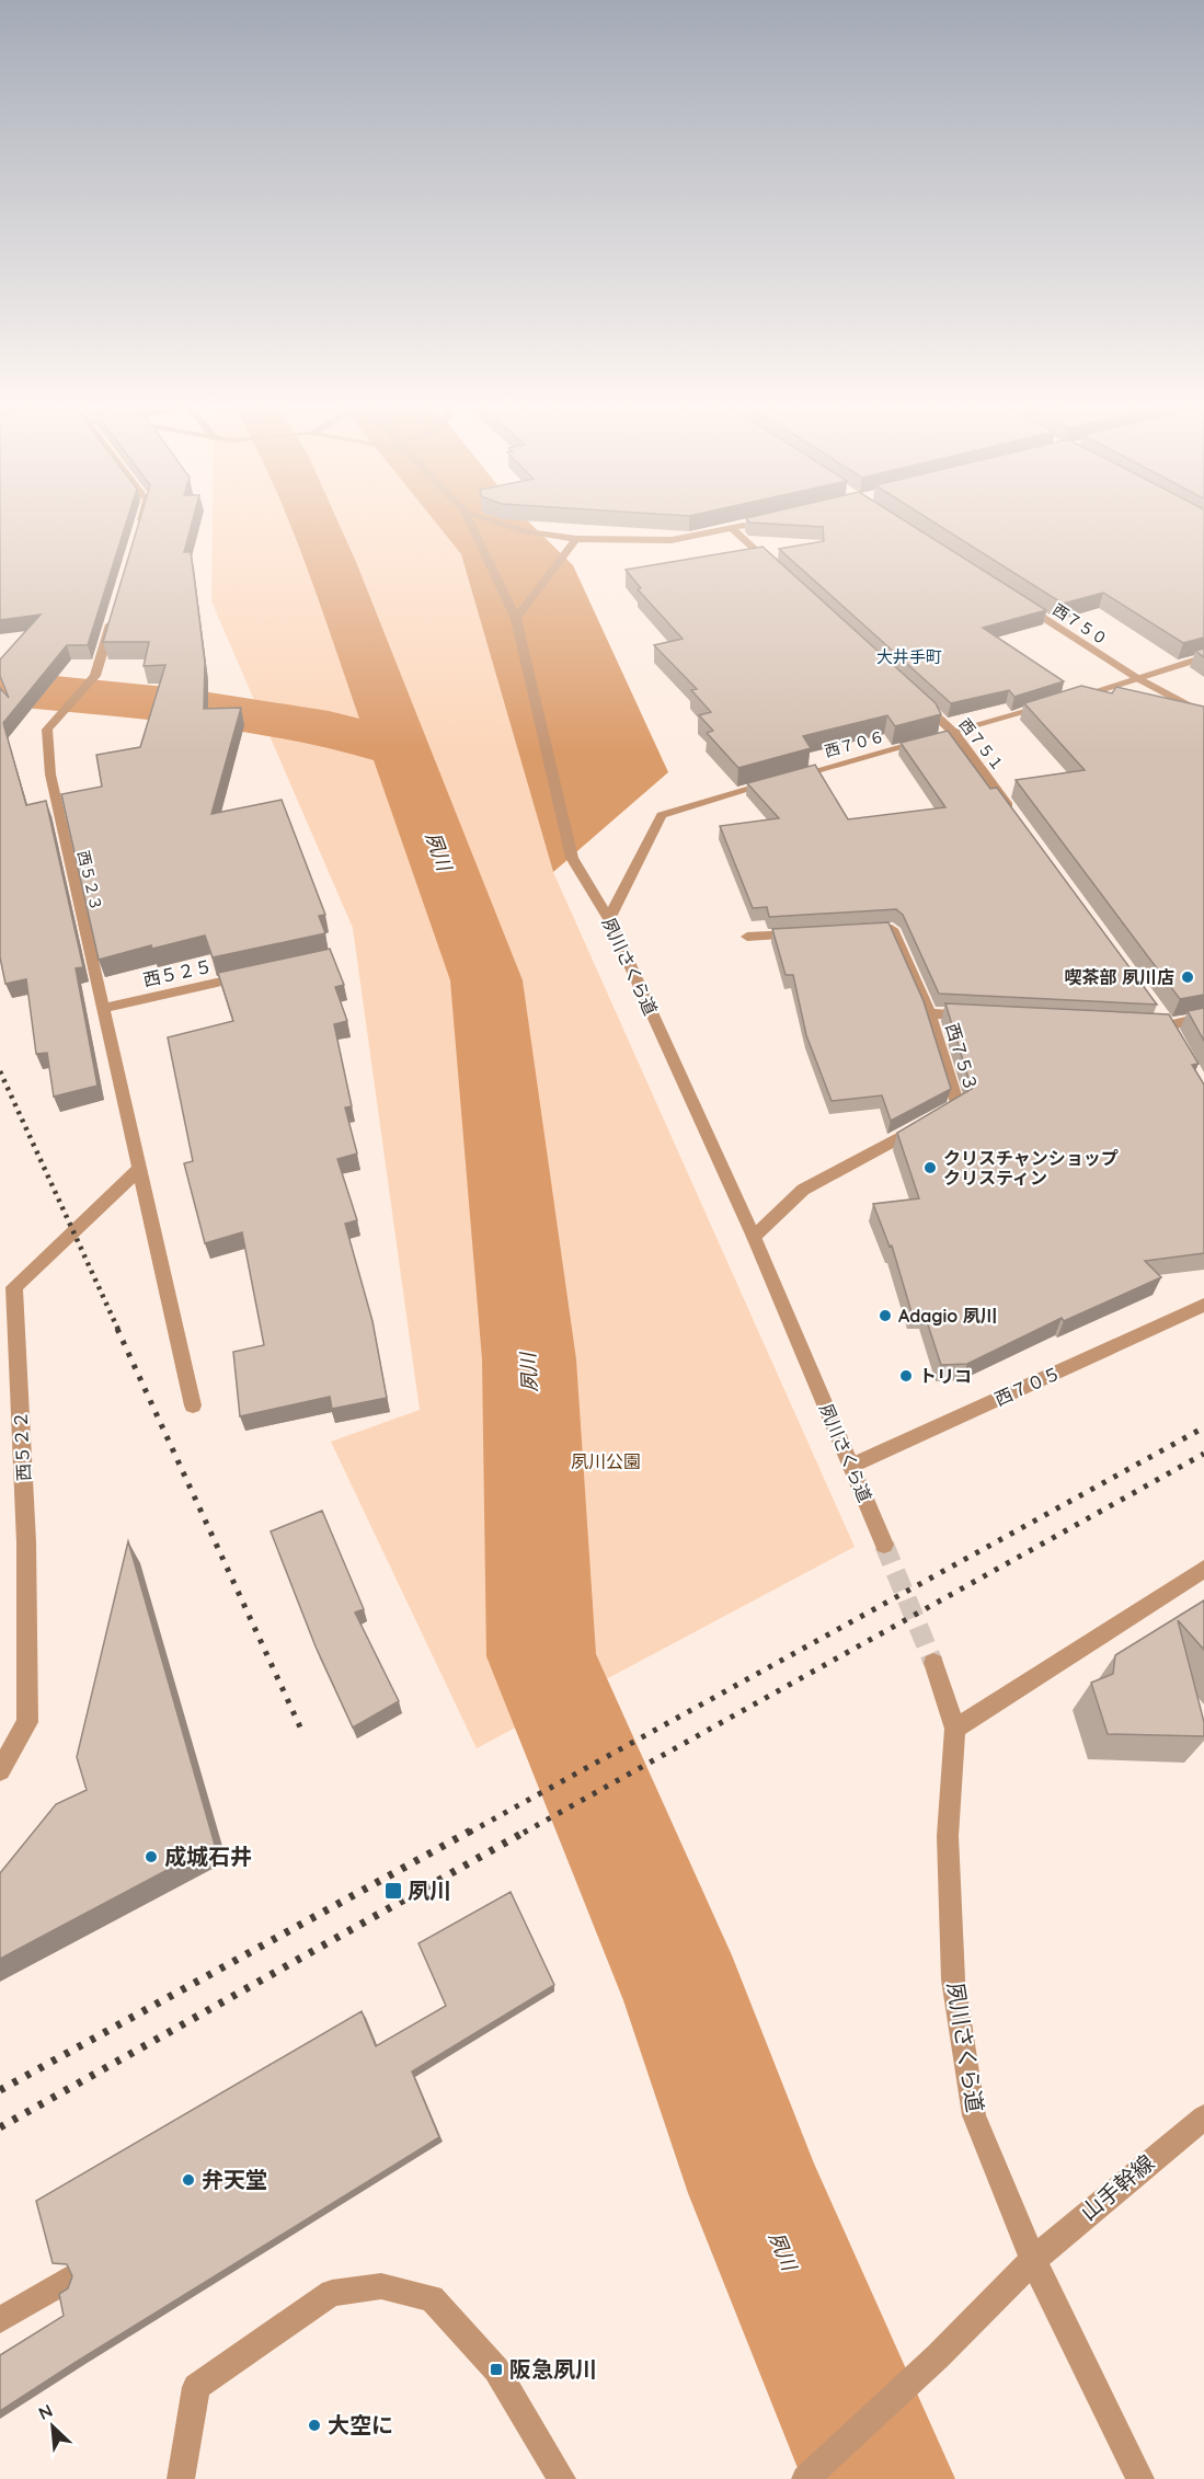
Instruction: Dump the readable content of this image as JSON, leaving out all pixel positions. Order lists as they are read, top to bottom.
{
  "streets": {
    "street": [
      "西７５０",
      "西７０６",
      "西７５１",
      "西５２３",
      "夙川さくら道",
      "西５２５",
      "西７５３",
      "西７０５",
      "西５２２",
      "山手幹線"
    ]
  },
  "crossings": [
    ["西７５０", "西７０６"],
    ["西７０６", "西７５１"],
    ["西７０６", "夙川さくら道"],
    ["西５２３", "西５２５"],
    ["西５２３", "西５２２"],
    ["夙川さくら道", "西７５３"],
    ["夙川さくら道", "西７０５"],
    ["夙川さくら道", "山手幹線"]
  ],
  "districts": ["大井手町"],
  "water": ["夙川"],
  "parks": ["夙川公園"],
  "places": {
    "other": [
      "喫茶部 夙川店",
      "クリスチャンショップ クリスティン",
      "Adagio 夙川",
      "トリコ",
      "成城石井",
      "弁天堂",
      "大空に"
    ],
    "transit": ["夙川", "阪急夙川"]
  },
  "north": "top left"
}
